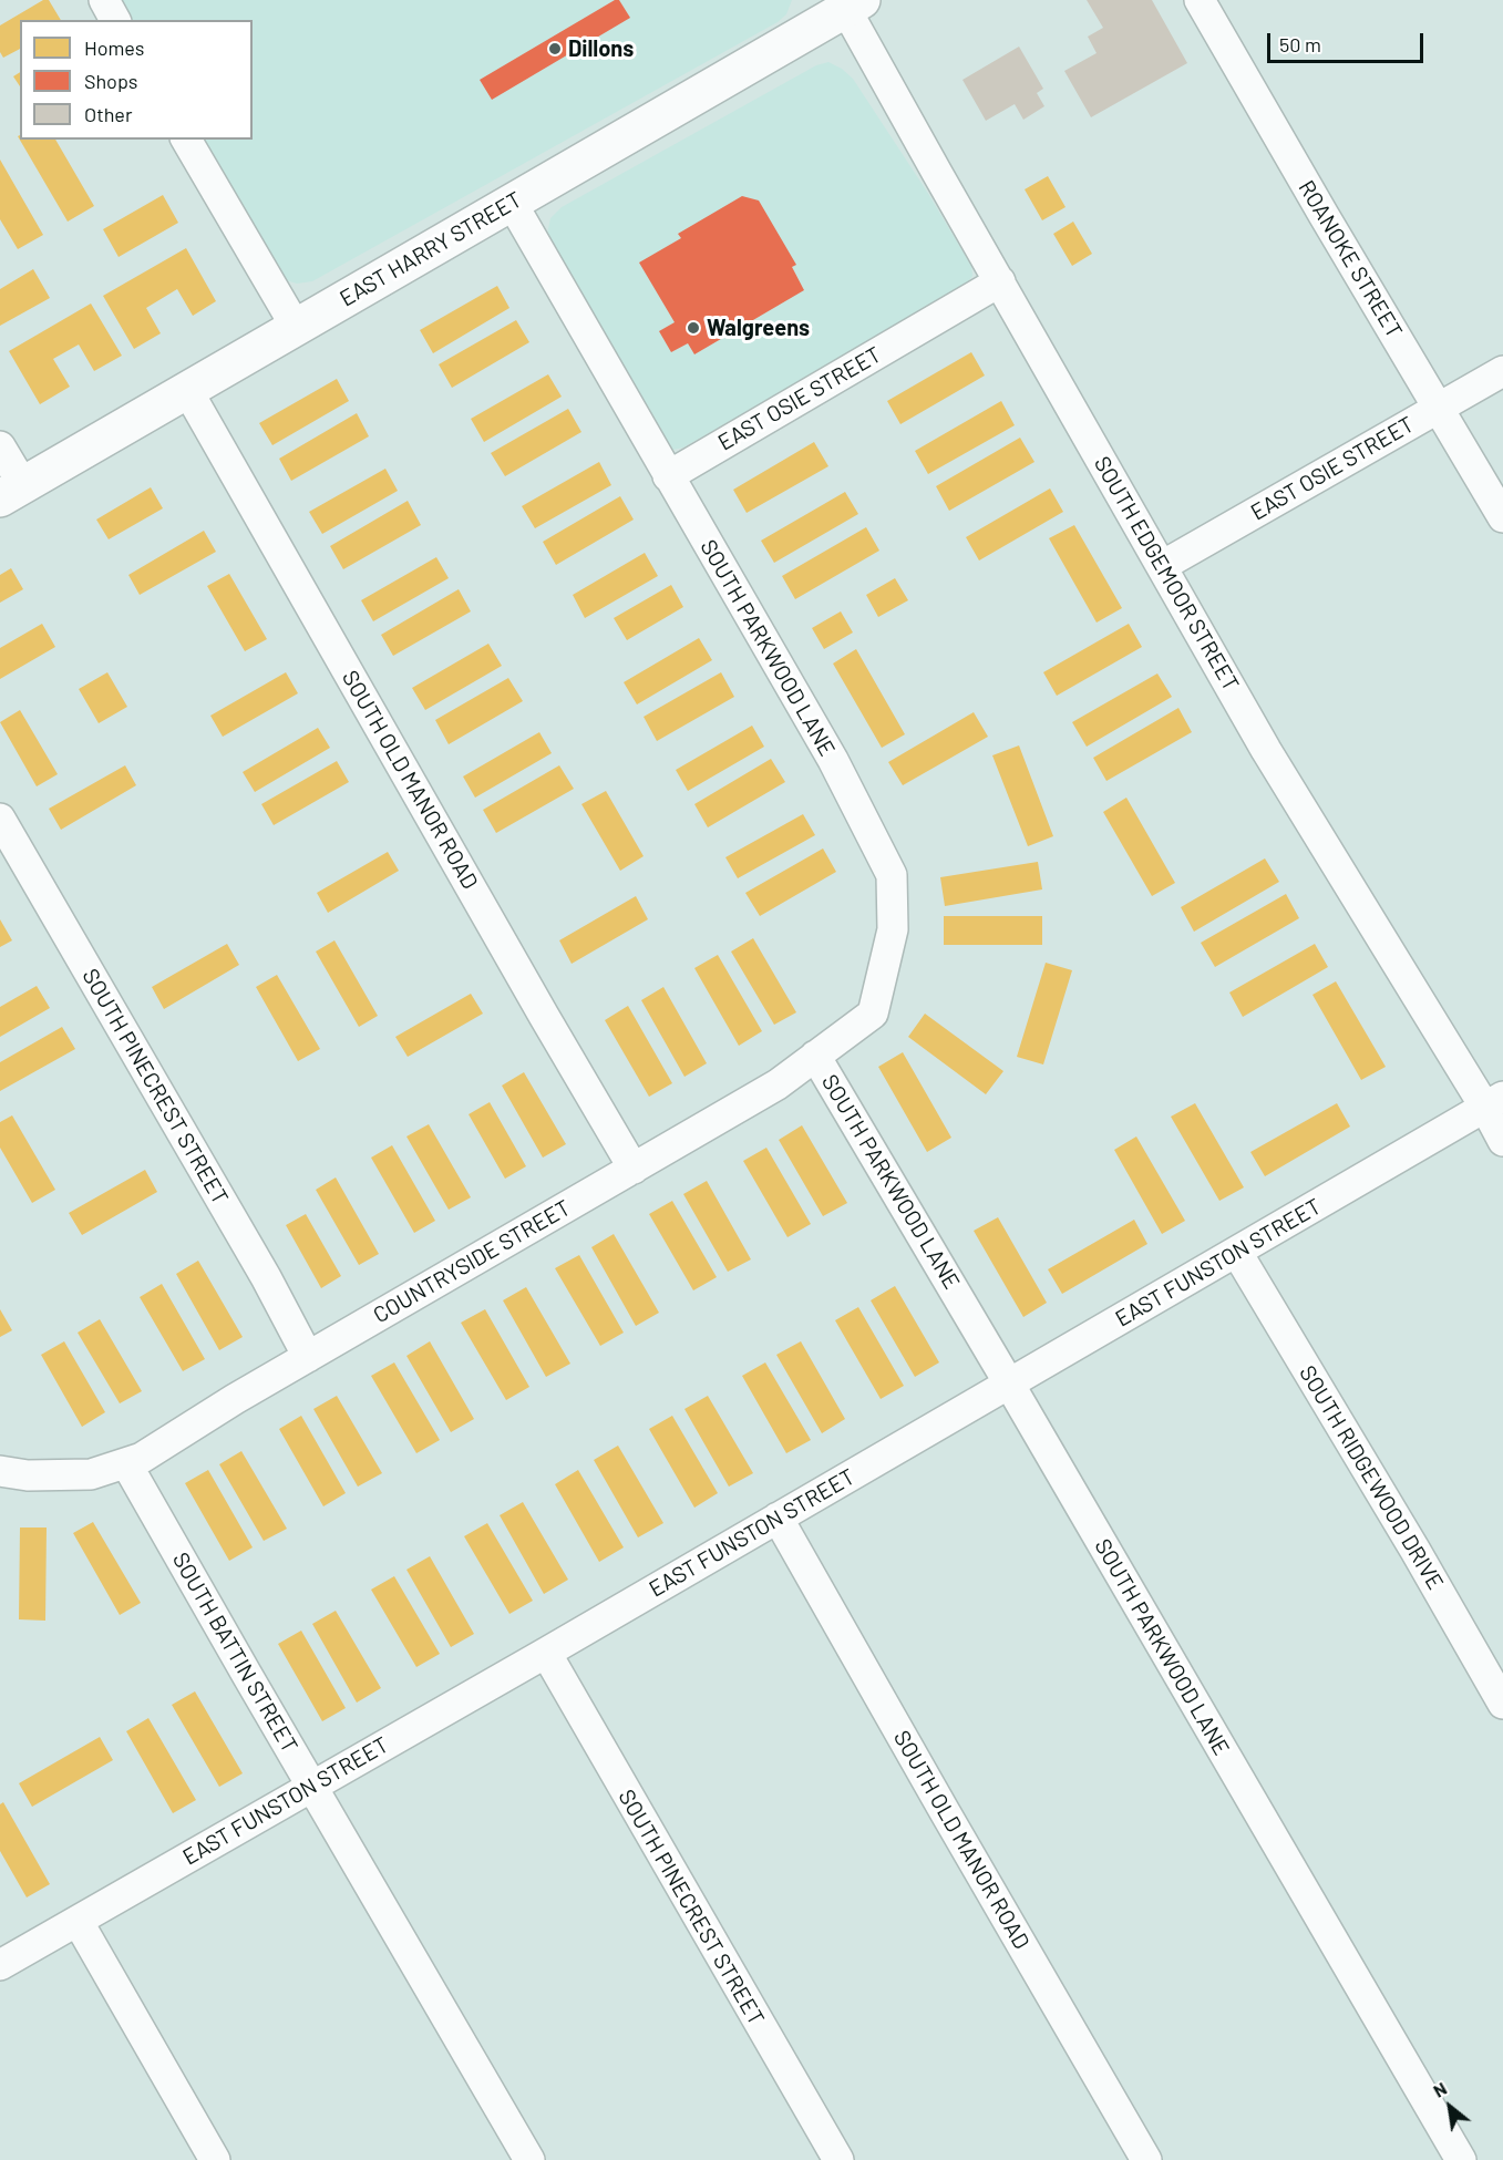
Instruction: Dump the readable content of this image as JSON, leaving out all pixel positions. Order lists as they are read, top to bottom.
{
  "streets": {
    "main road": ["EAST HARRY STREET"],
    "street": [
      "ROANOKE STREET",
      "EAST OSIE STREET",
      "SOUTH EDGEMOOR STREET",
      "SOUTH PARKWOOD LANE",
      "SOUTH OLD MANOR ROAD",
      "SOUTH PINECREST STREET",
      "COUNTRYSIDE STREET",
      "EAST FUNSTON STREET",
      "SOUTH RIDGEWOOD DRIVE",
      "SOUTH BATTIN STREET"
    ]
  },
  "crossings": [
    ["EAST HARRY STREET", "SOUTH EDGEMOOR STREET"],
    ["EAST HARRY STREET", "SOUTH PARKWOOD LANE"],
    ["EAST HARRY STREET", "SOUTH OLD MANOR ROAD"],
    ["ROANOKE STREET", "EAST OSIE STREET"],
    ["EAST OSIE STREET", "SOUTH EDGEMOOR STREET"],
    ["EAST OSIE STREET", "SOUTH PARKWOOD LANE"],
    ["SOUTH EDGEMOOR STREET", "EAST FUNSTON STREET"],
    ["SOUTH PARKWOOD LANE", "COUNTRYSIDE STREET"],
    ["SOUTH PARKWOOD LANE", "EAST FUNSTON STREET"],
    ["SOUTH OLD MANOR ROAD", "COUNTRYSIDE STREET"],
    ["SOUTH OLD MANOR ROAD", "EAST FUNSTON STREET"],
    ["SOUTH PINECREST STREET", "COUNTRYSIDE STREET"],
    ["SOUTH PINECREST STREET", "EAST FUNSTON STREET"],
    ["COUNTRYSIDE STREET", "SOUTH BATTIN STREET"],
    ["EAST FUNSTON STREET", "SOUTH RIDGEWOOD DRIVE"],
    ["EAST FUNSTON STREET", "SOUTH BATTIN STREET"]
  ],
  "places": ["Dillons", "Walgreens"],
  "legend": ["Homes", "Shops", "Other"],
  "scale_bar": "50 m",
  "north": "top left"
}
